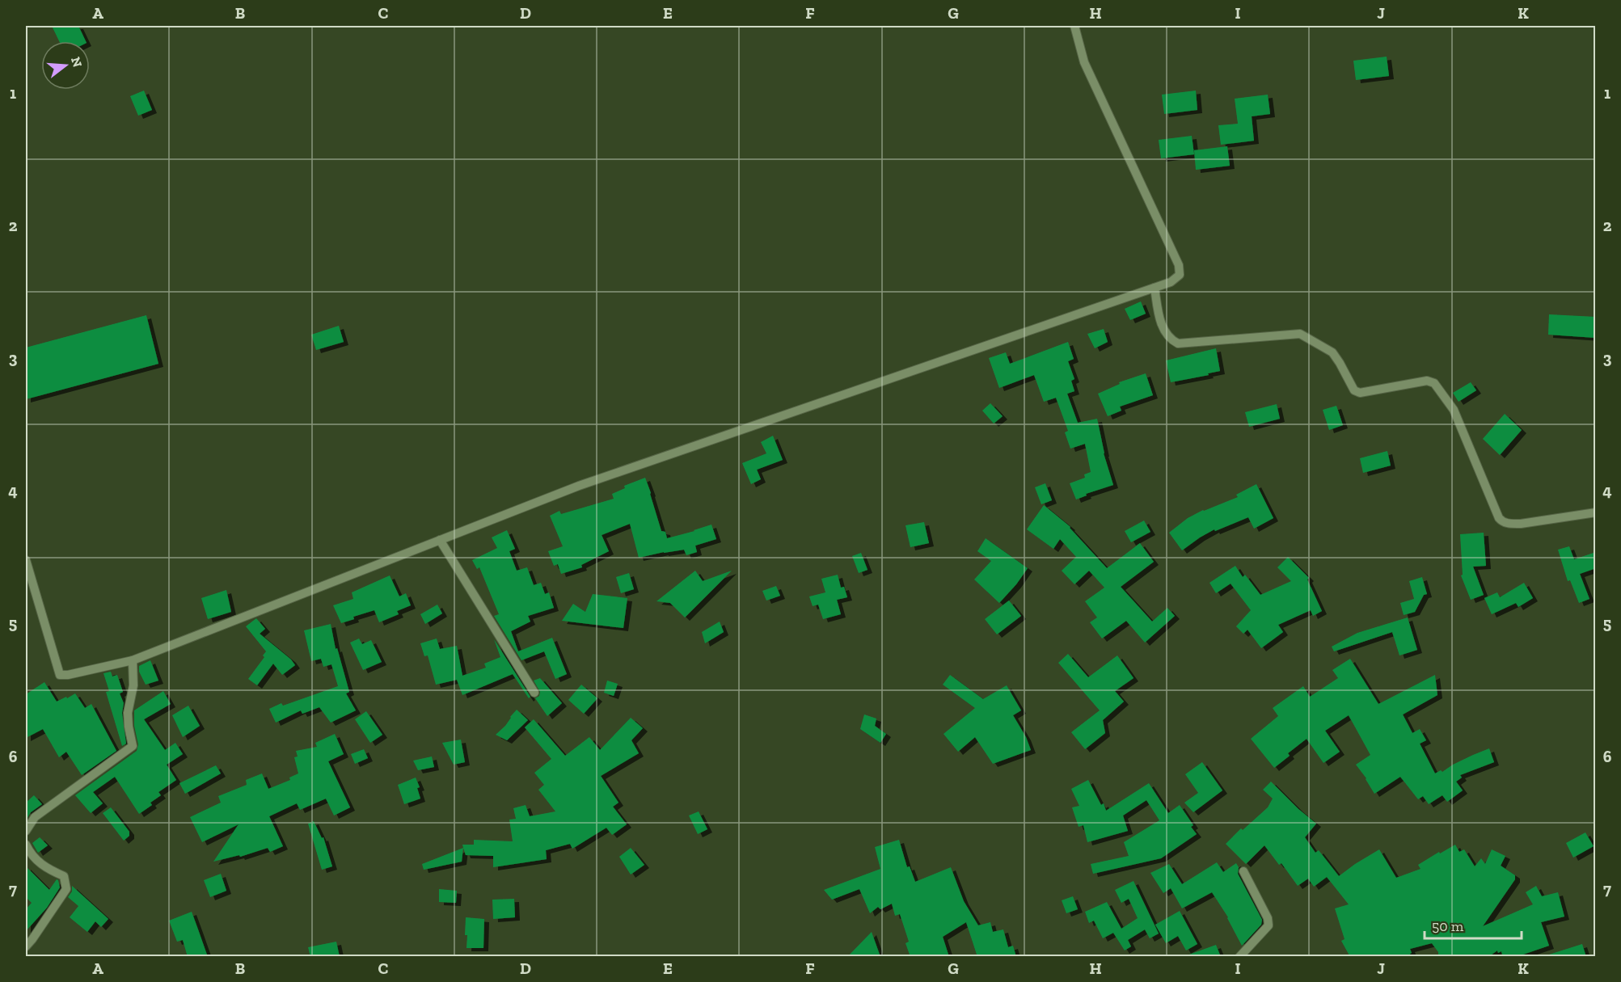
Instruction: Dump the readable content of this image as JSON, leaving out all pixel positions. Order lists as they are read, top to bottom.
{
  "scale_bar": "50 m",
  "north": "right",
  "grid": {
    "columns": [
      "A",
      "B",
      "C",
      "D",
      "E",
      "F",
      "G",
      "H",
      "I",
      "J",
      "K"
    ],
    "rows": [
      "1",
      "2",
      "3",
      "4",
      "5",
      "6",
      "7"
    ]
  }
}
